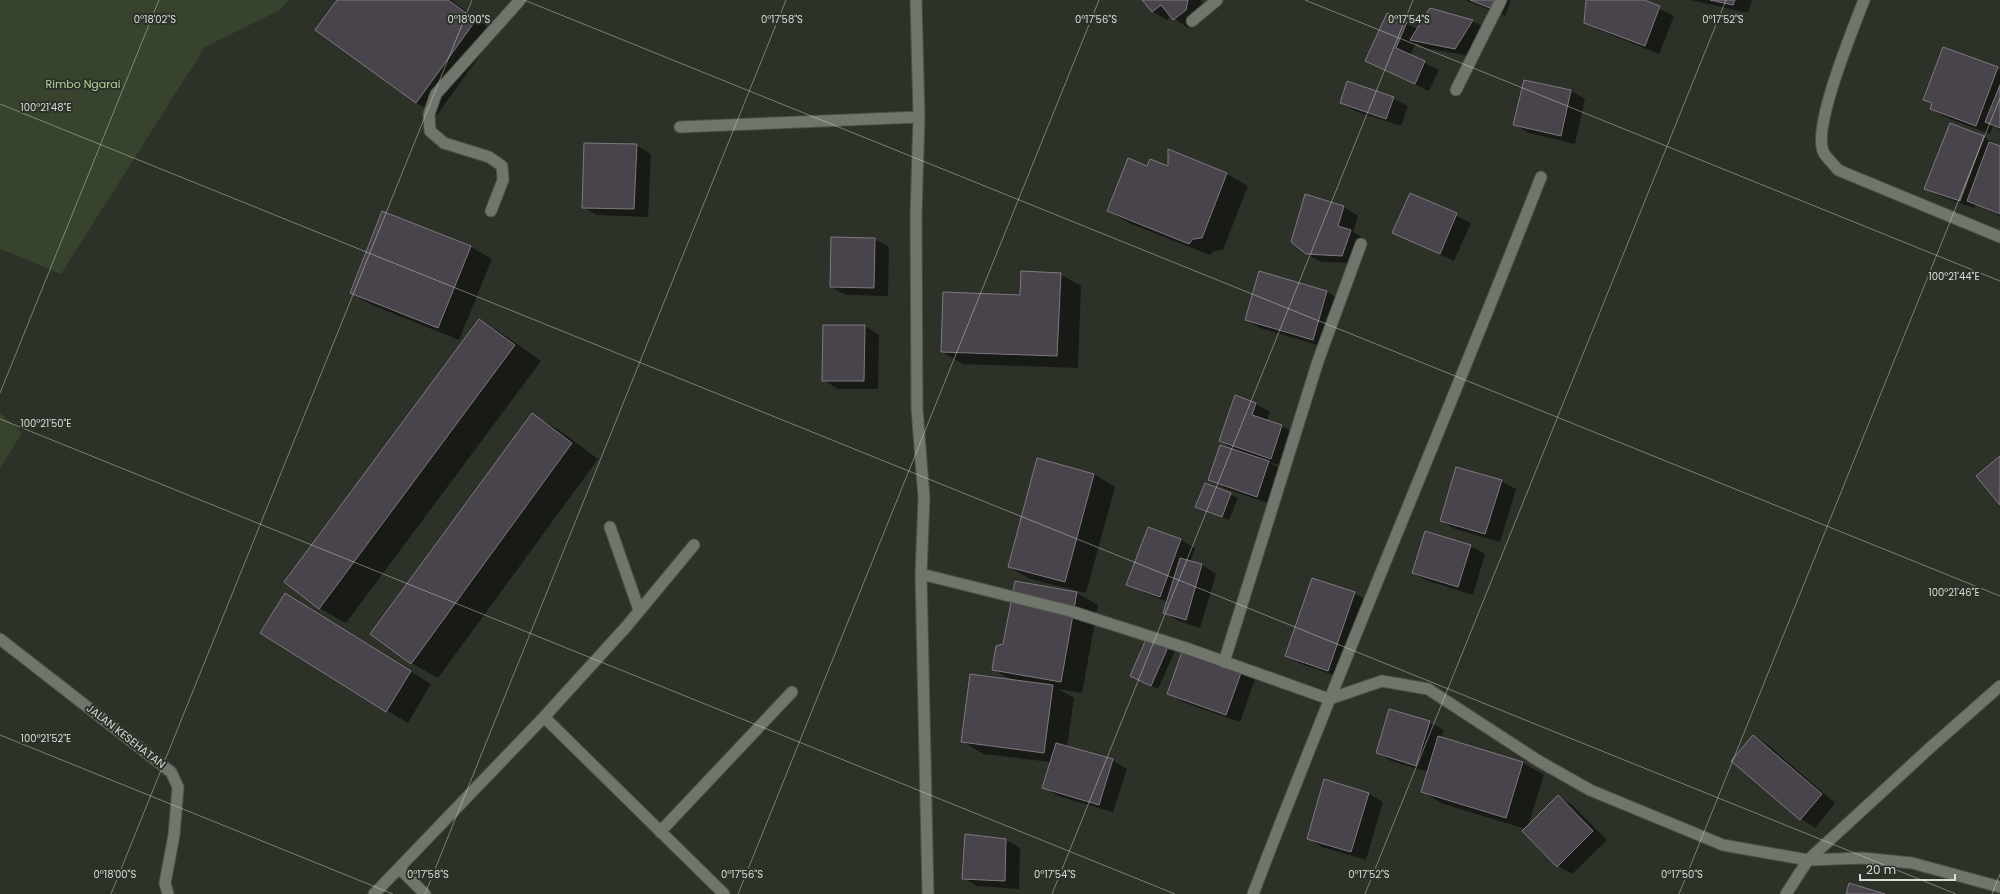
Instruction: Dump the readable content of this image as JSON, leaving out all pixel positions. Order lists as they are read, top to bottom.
{
  "streets": {
    "street": ["JALAN KESEHATAN"]
  },
  "parks": ["Rimbo Ngarai"],
  "scale_bar": "20 m",
  "coordinates": [
    "0°18'02\"S",
    "0°17'58\"S",
    "0°17'54\"S",
    "0°17'52\"S",
    "0°18'00\"S",
    "0°17'56\"S",
    "100°21'48\"E",
    "100°21'44\"E",
    "100°21'50\"E",
    "100°21'46\"E",
    "100°21'52\"E",
    "0°17'50\"S"
  ]
}
